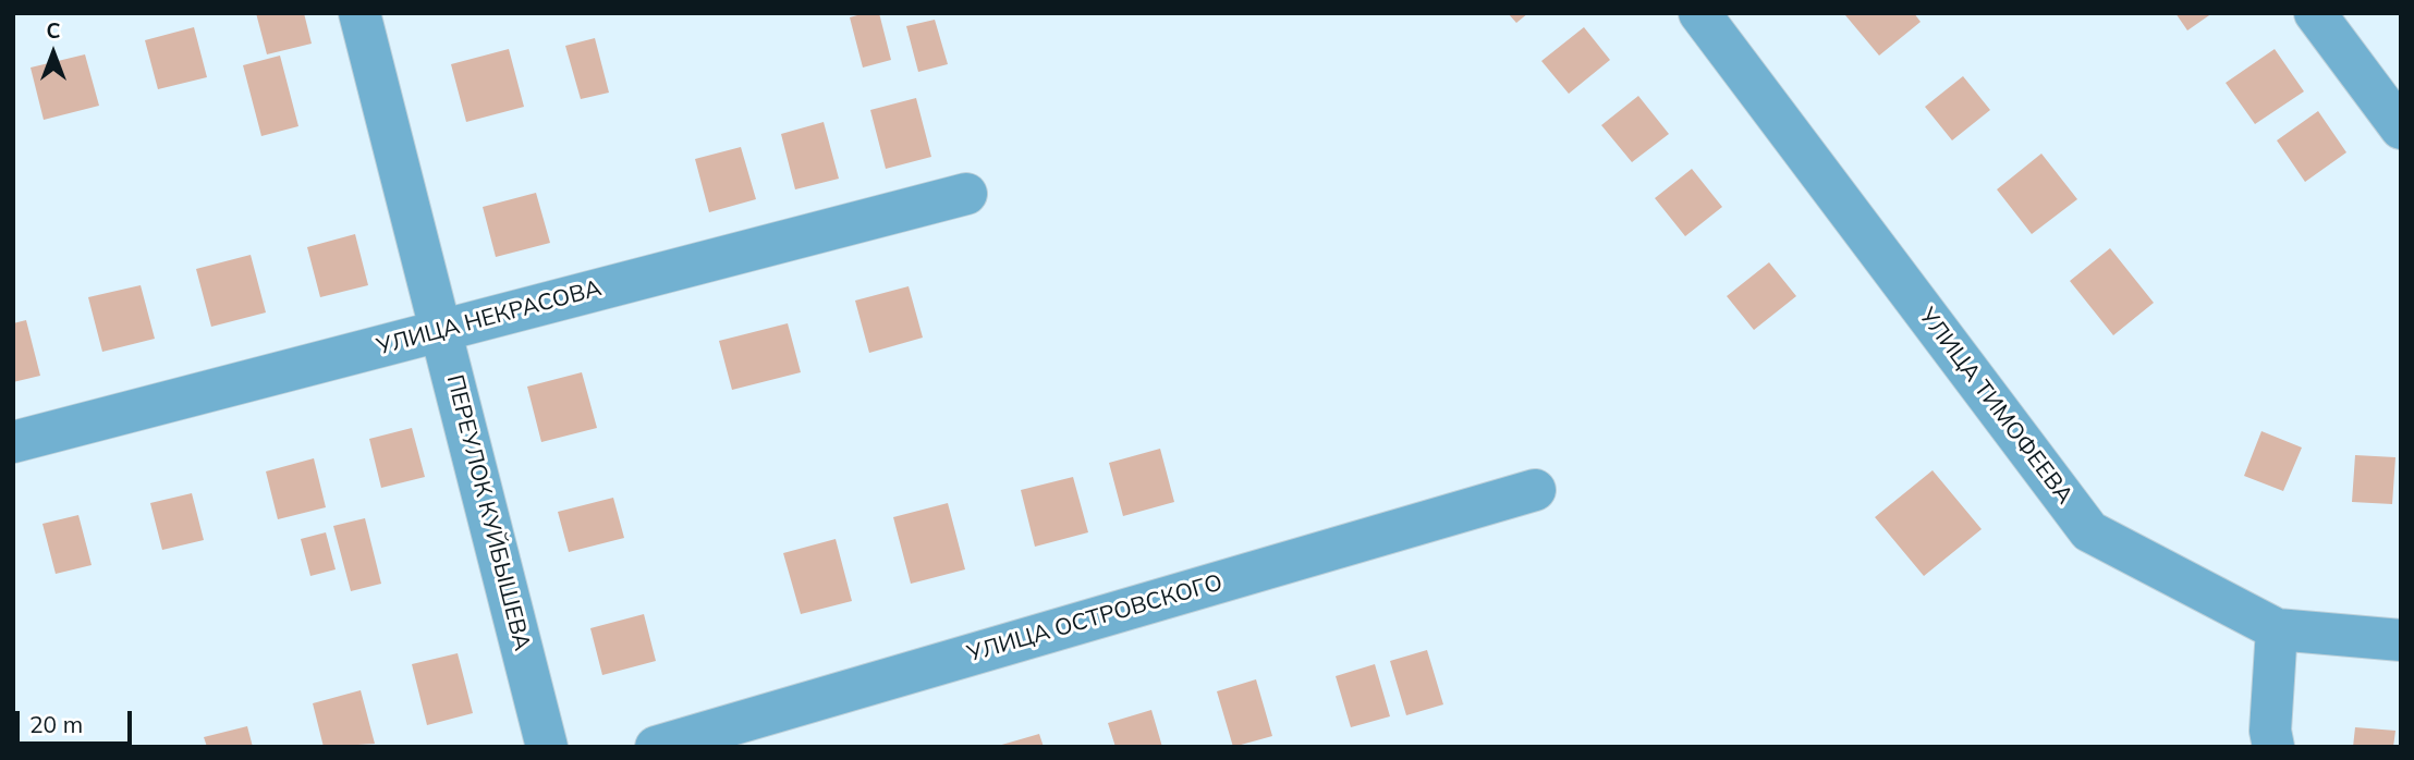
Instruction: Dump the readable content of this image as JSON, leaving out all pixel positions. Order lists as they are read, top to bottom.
{
  "streets": {
    "street": [
      "УЛИЦА НЕКРАСОВА",
      "УЛИЦА ТИМОФЕЕВА",
      "ПЕРЕУЛОК КУЙБЫШЕВА",
      "УЛИЦА ОСТРОВСКОГО"
    ]
  },
  "crossings": [
    ["УЛИЦА НЕКРАСОВА", "ПЕРЕУЛОК КУЙБЫШЕВА"]
  ],
  "scale_bar": "20 m",
  "north": "top"
}
